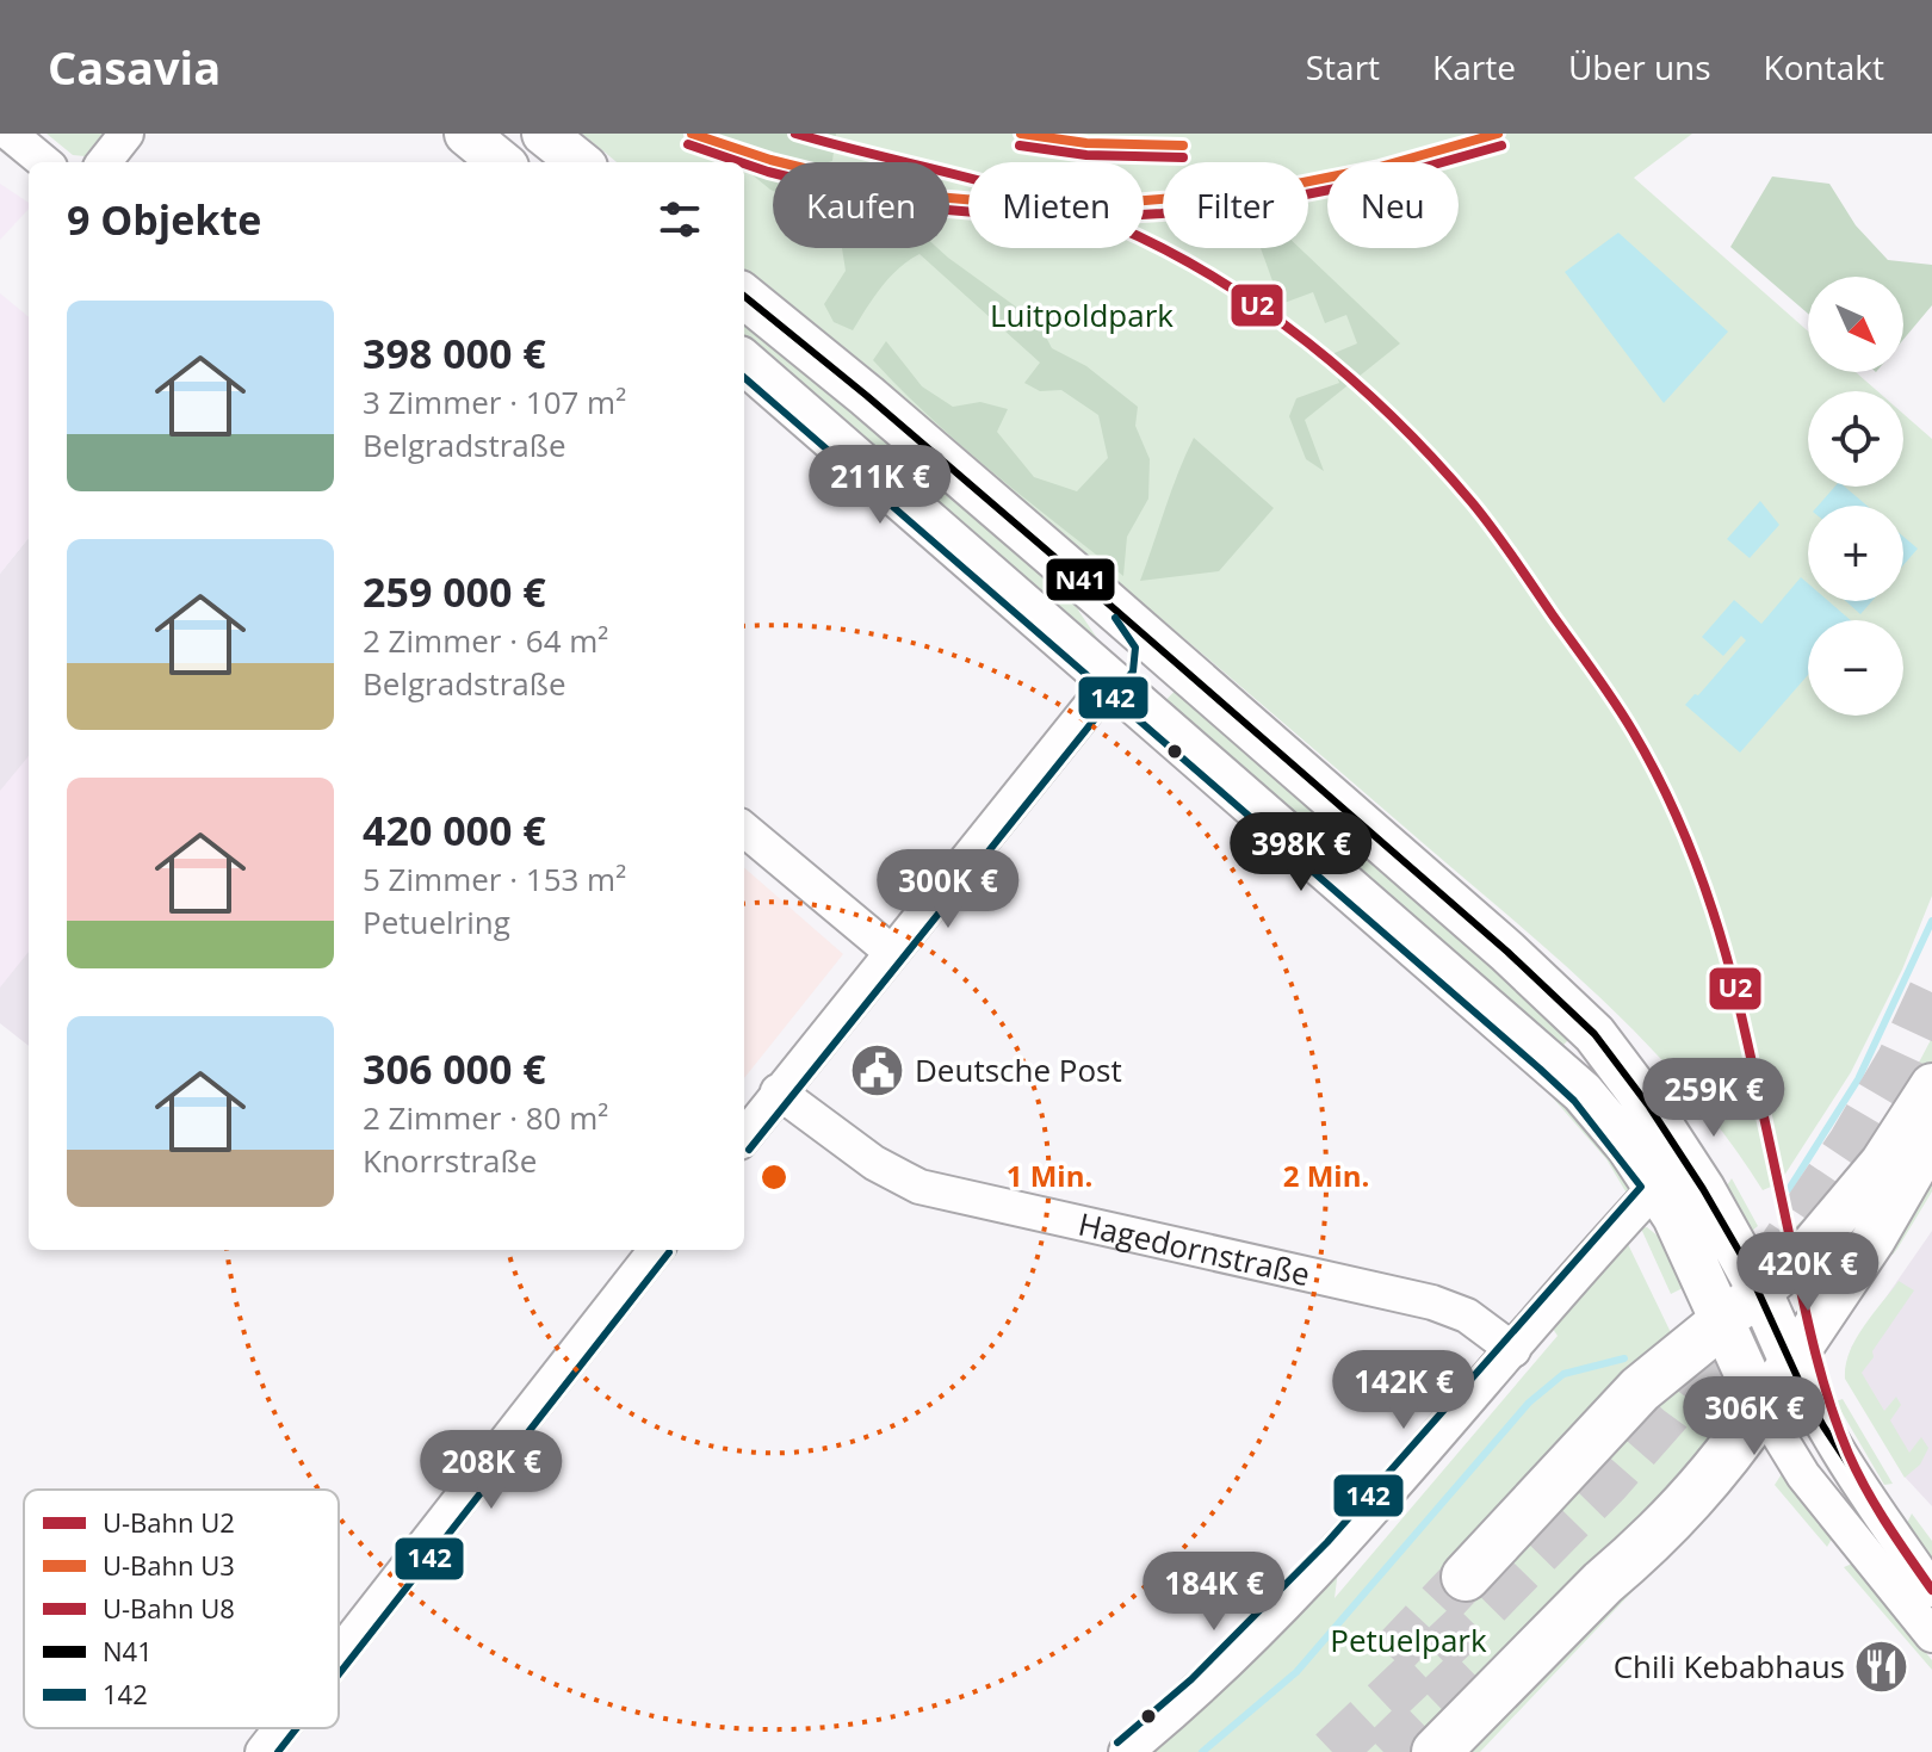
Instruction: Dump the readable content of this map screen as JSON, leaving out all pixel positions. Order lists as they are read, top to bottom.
{
  "streets": {
    "street": ["Hagedornstraße"]
  },
  "parks": ["Luitpoldpark", "Petuelpark"],
  "places": {
    "public building": ["Deutsche Post"],
    "restaurant": ["Chili Kebabhaus"]
  },
  "lines": [
    "metro line U2",
    "metro line U3",
    "metro line U8",
    "transit line N41",
    "transit line 142"
  ],
  "legend": [
    "U-Bahn U2",
    "U-Bahn U3",
    "U-Bahn U8",
    "N41",
    "142"
  ],
  "north": "bottom right",
  "page": {
    "header": "Casavia",
    "nav": [
      "Start",
      "Karte",
      "Über uns",
      "Kontakt"
    ],
    "chip": [
      "Kaufen",
      "Mieten",
      "Filter",
      "Neu"
    ],
    "heading": "9 Objekte",
    "map_buttons": ["+", "−"],
    "list": [
      {
        "name": "398 000 €",
        "note": "3 Zimmer · 107 m² · Belgradstraße"
      },
      {
        "name": "259 000 €",
        "note": "2 Zimmer · 64 m² · Belgradstraße"
      },
      {
        "name": "420 000 €",
        "note": "5 Zimmer · 153 m² · Petuelring"
      },
      {
        "name": "306 000 €",
        "note": "2 Zimmer · 80 m² · Knorrstraße"
      }
    ],
    "price": [
      "211K €",
      "398K €",
      "300K €",
      "259K €",
      "420K €",
      "142K €",
      "306K €",
      "208K €",
      "184K €"
    ]
  },
  "rings": ["1 Min.", "2 Min."]
}
